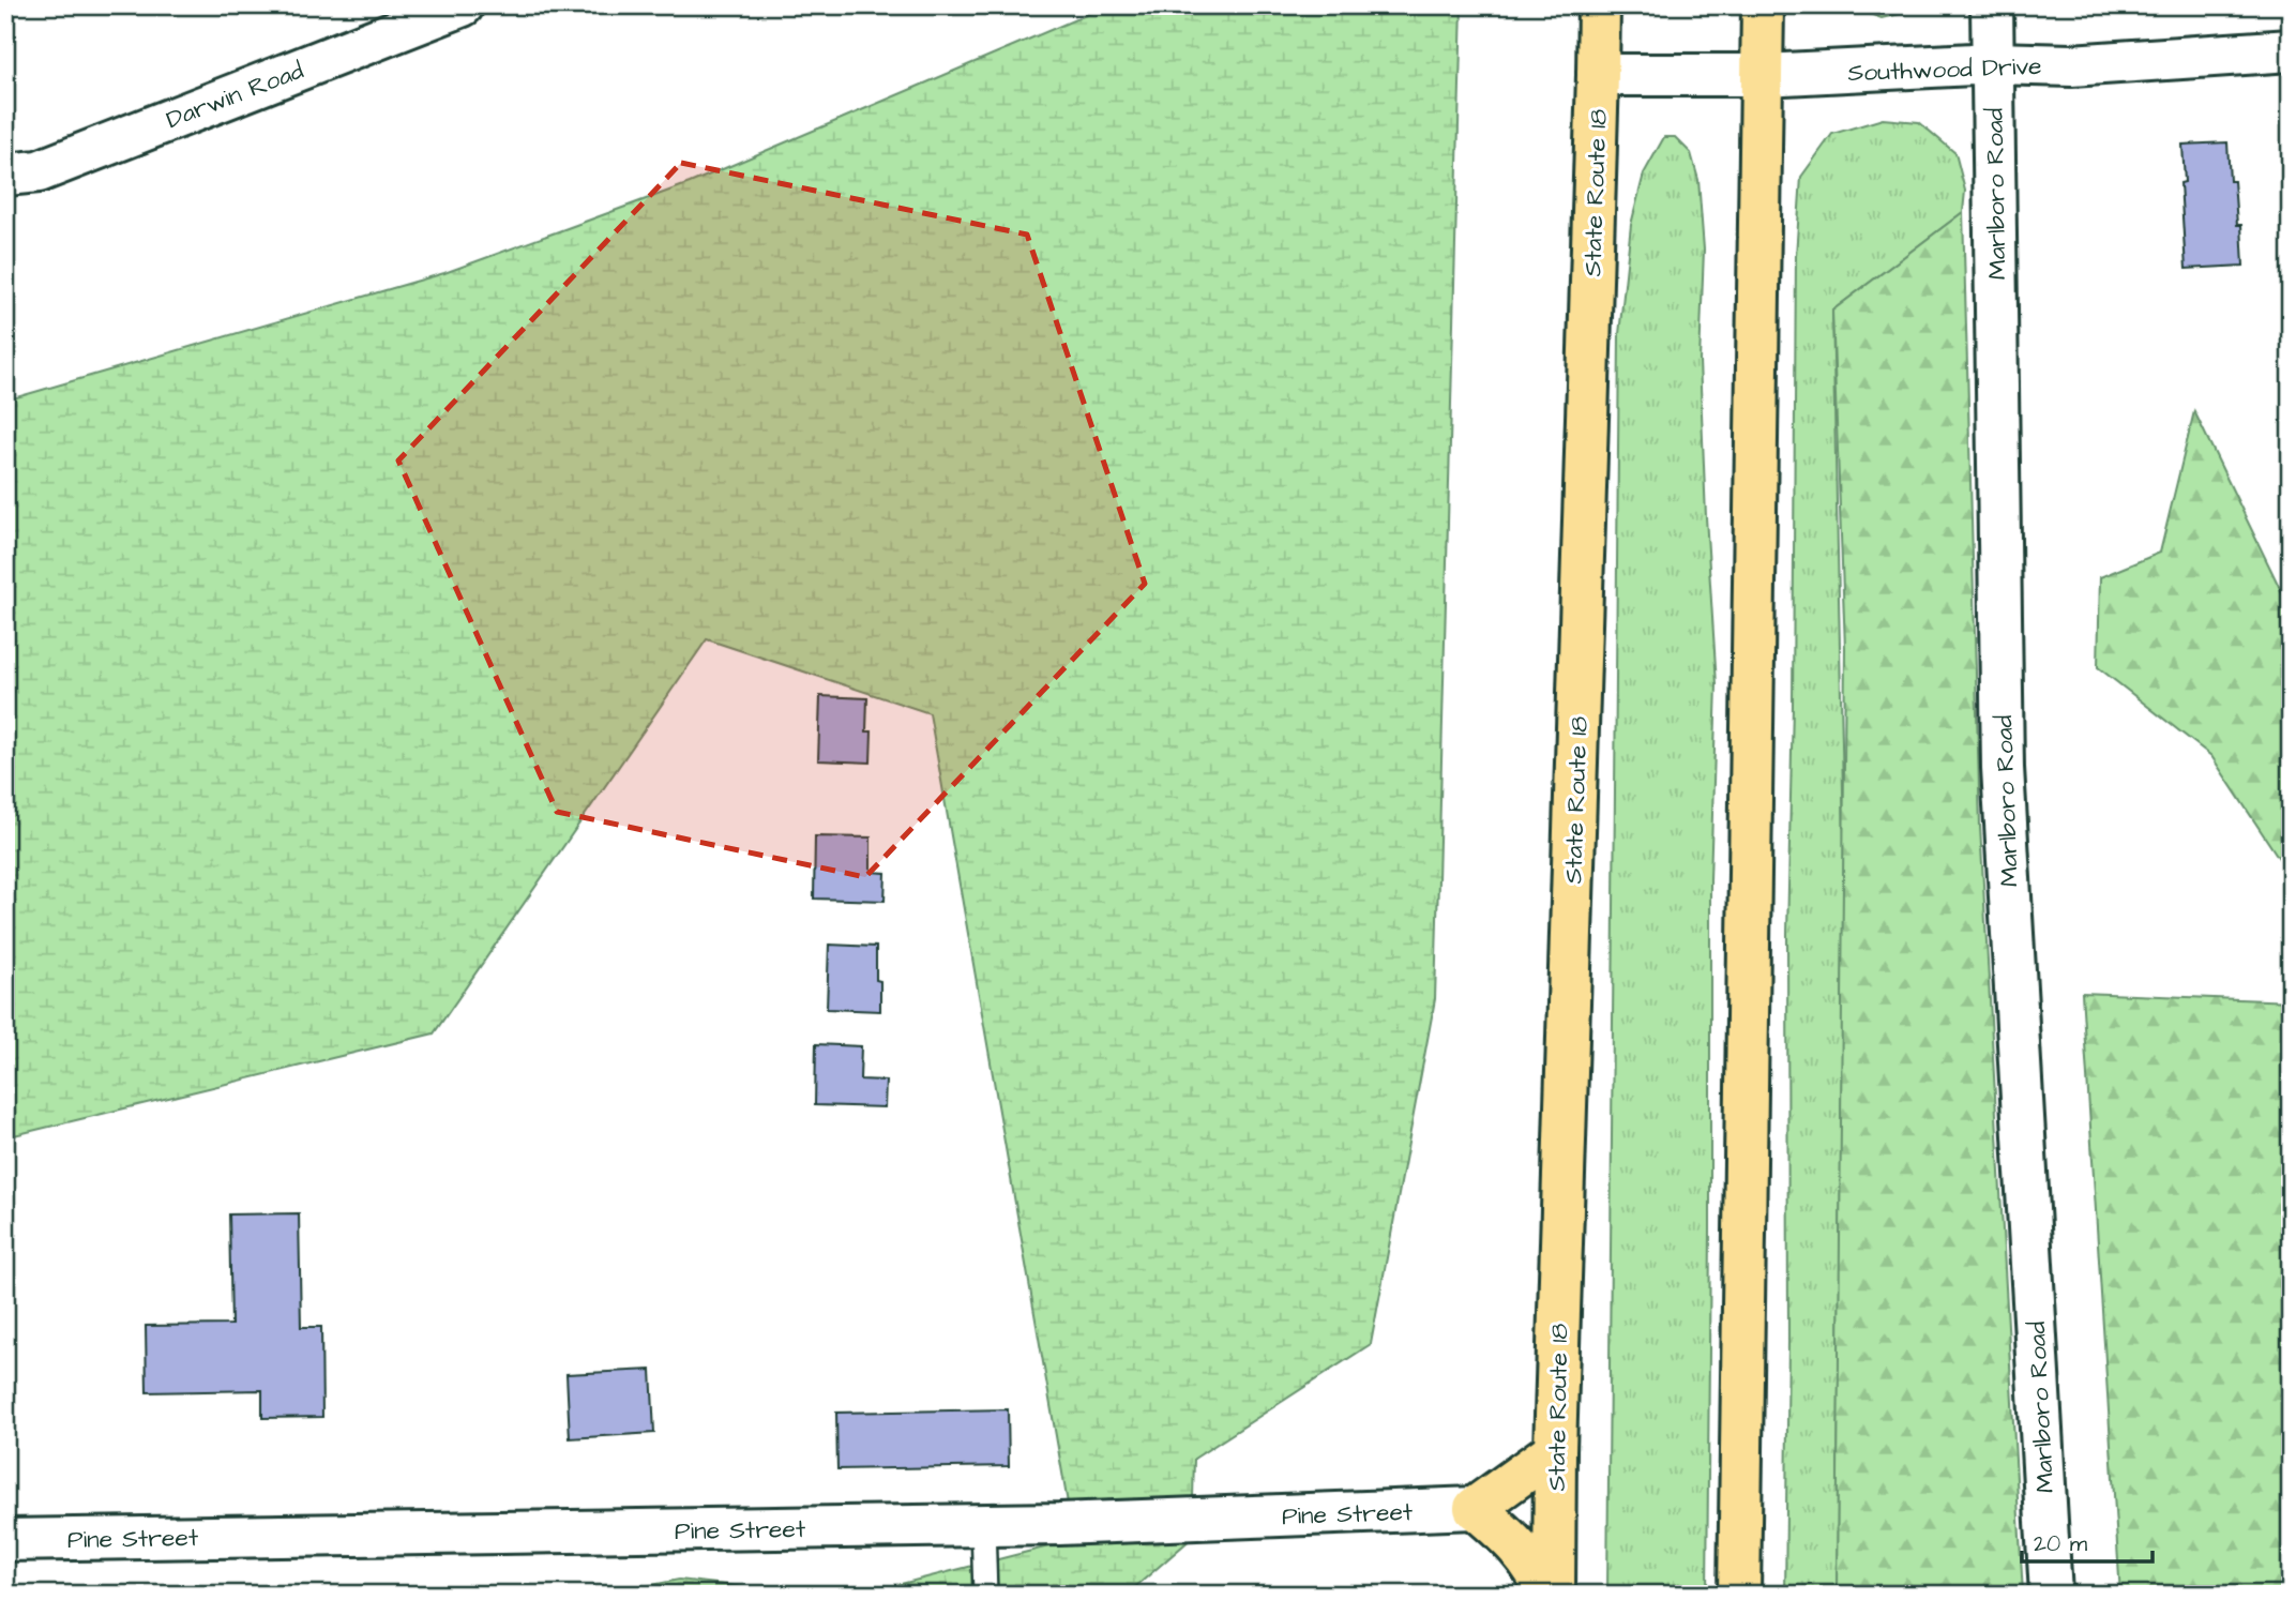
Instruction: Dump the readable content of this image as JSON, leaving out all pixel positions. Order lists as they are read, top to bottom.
{
  "streets": {
    "highway": ["State Route 18"],
    "street": [
      "Southwood Drive",
      "Darwin Road",
      "Marlboro Road",
      "Pine Street"
    ]
  },
  "crossings": [
    ["Southwood Drive", "State Route 18"],
    ["Southwood Drive", "Marlboro Road"]
  ],
  "scale_bar": "20 m"
}
